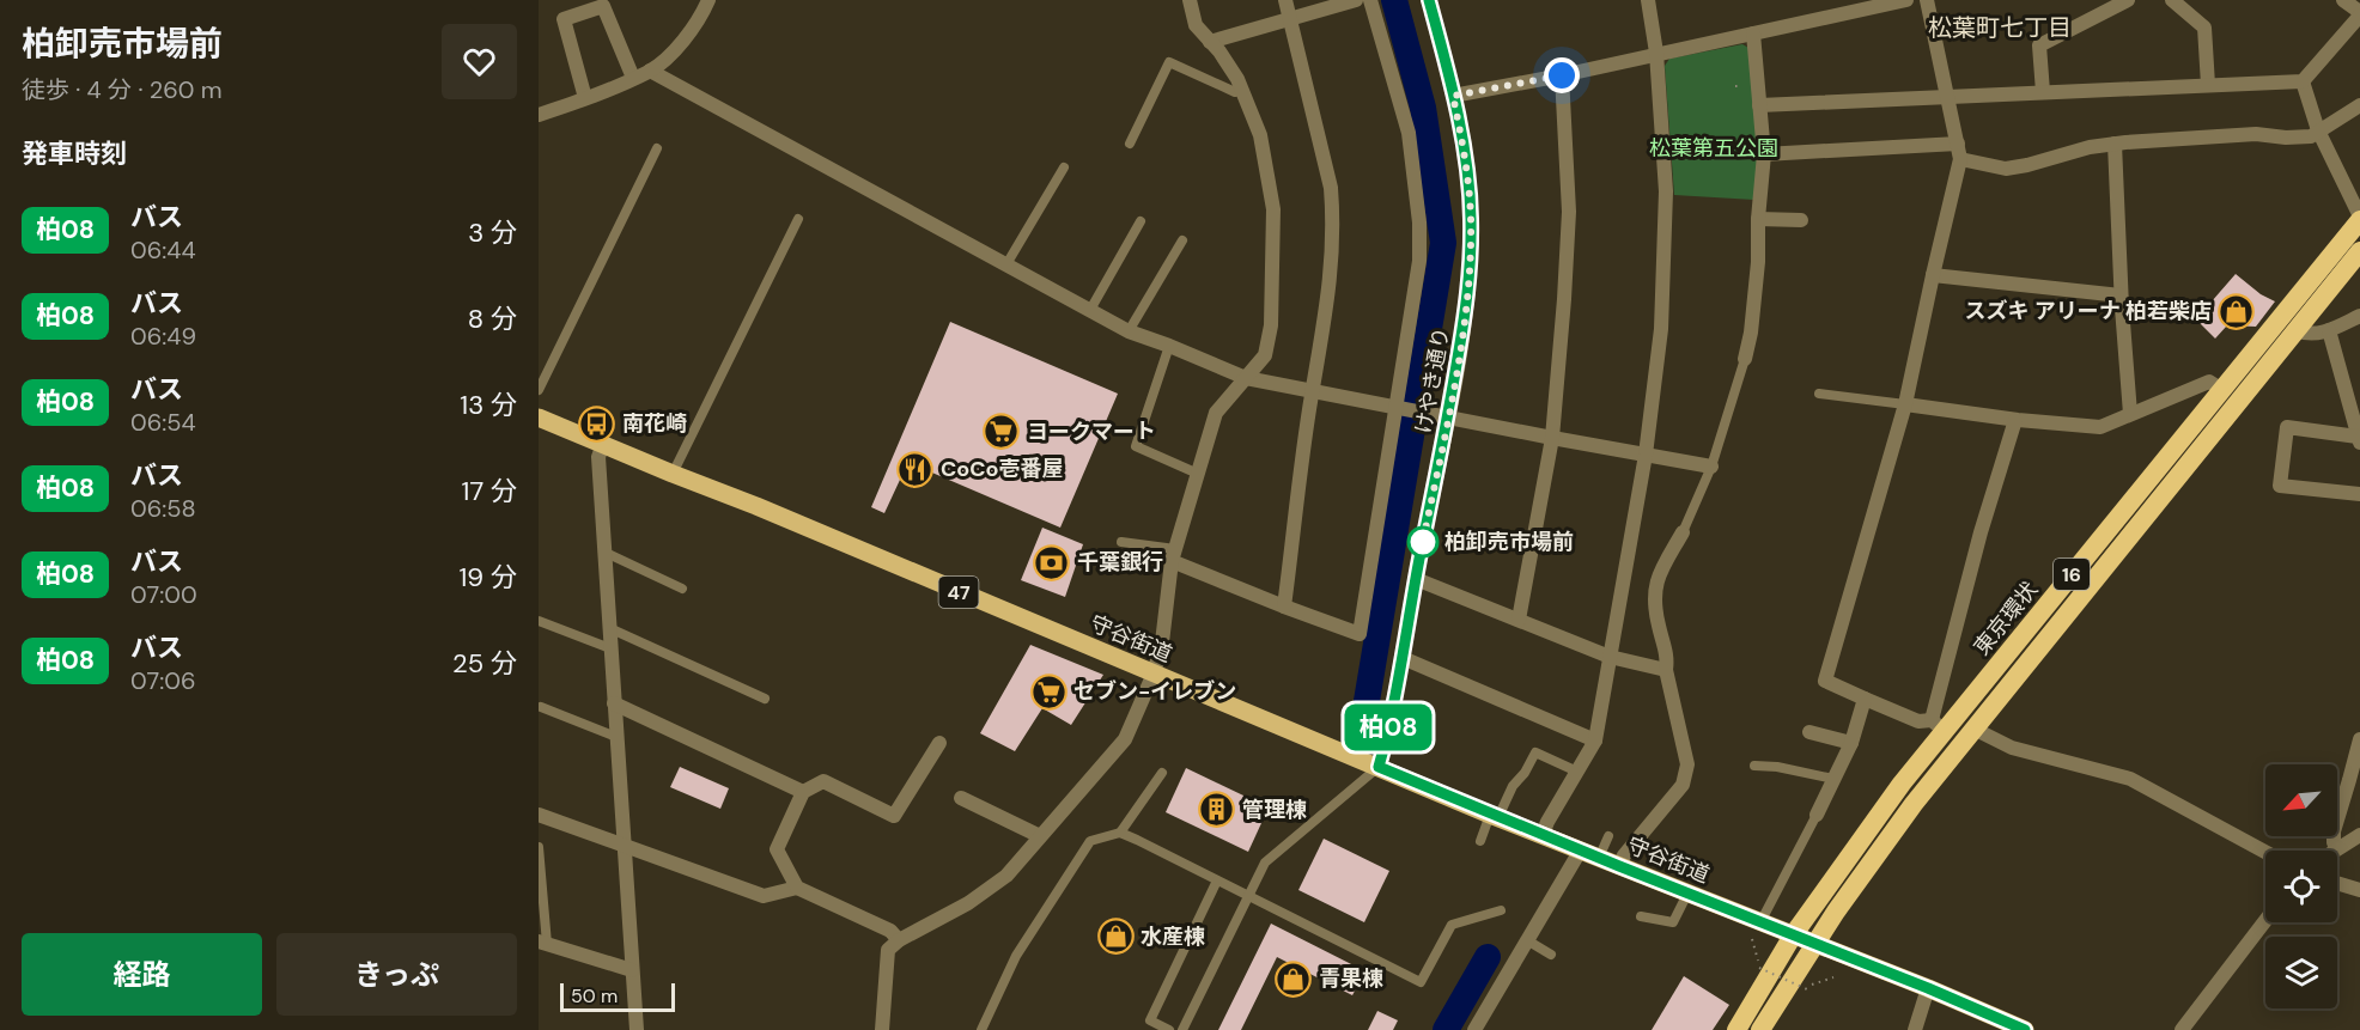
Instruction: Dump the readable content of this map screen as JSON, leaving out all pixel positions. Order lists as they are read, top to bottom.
{
  "streets": {
    "highway": ["16", "東京環状"],
    "main road": ["47", "守谷街道"],
    "street": ["けやき通り"]
  },
  "crossings": [
    ["けやき通り", "守谷街道"],
    ["東京環状", "守谷街道"]
  ],
  "districts": ["松葉町七丁目"],
  "parks": ["松葉第五公園"],
  "places": {
    "shop": ["スズキ アリーナ 柏若柴店", "水産棟", "青果棟"],
    "bus stop": ["南花崎"],
    "supermarket": ["ヨークマート", "セブン-イレブン"],
    "restaurant": ["CoCo壱番屋"],
    "other": ["柏卸売市場前"],
    "bank": ["千葉銀行"],
    "building": ["管理棟"]
  },
  "lines": ["bus line 柏08"],
  "scale_bar": "50 m",
  "north": "bottom left",
  "page": {
    "heading": [
      ["柏卸売市場前", "徒歩 · 4 分 · 260 m"],
      "発車時刻"
    ],
    "on_map": "柏08",
    "list": [
      {
        "mark": "柏08",
        "name": "バス",
        "note": "06:44",
        "value": "3 分"
      },
      {
        "mark": "柏08",
        "name": "バス",
        "note": "06:49",
        "value": "8 分"
      },
      {
        "mark": "柏08",
        "name": "バス",
        "note": "06:54",
        "value": "13 分"
      },
      {
        "mark": "柏08",
        "name": "バス",
        "note": "06:58",
        "value": "17 分"
      },
      {
        "mark": "柏08",
        "name": "バス",
        "note": "07:00",
        "value": "19 分"
      },
      {
        "mark": "柏08",
        "name": "バス",
        "note": "07:06",
        "value": "25 分"
      }
    ],
    "buttons": ["経路", "きっぷ"],
    "scale": "50 m"
  }
}
